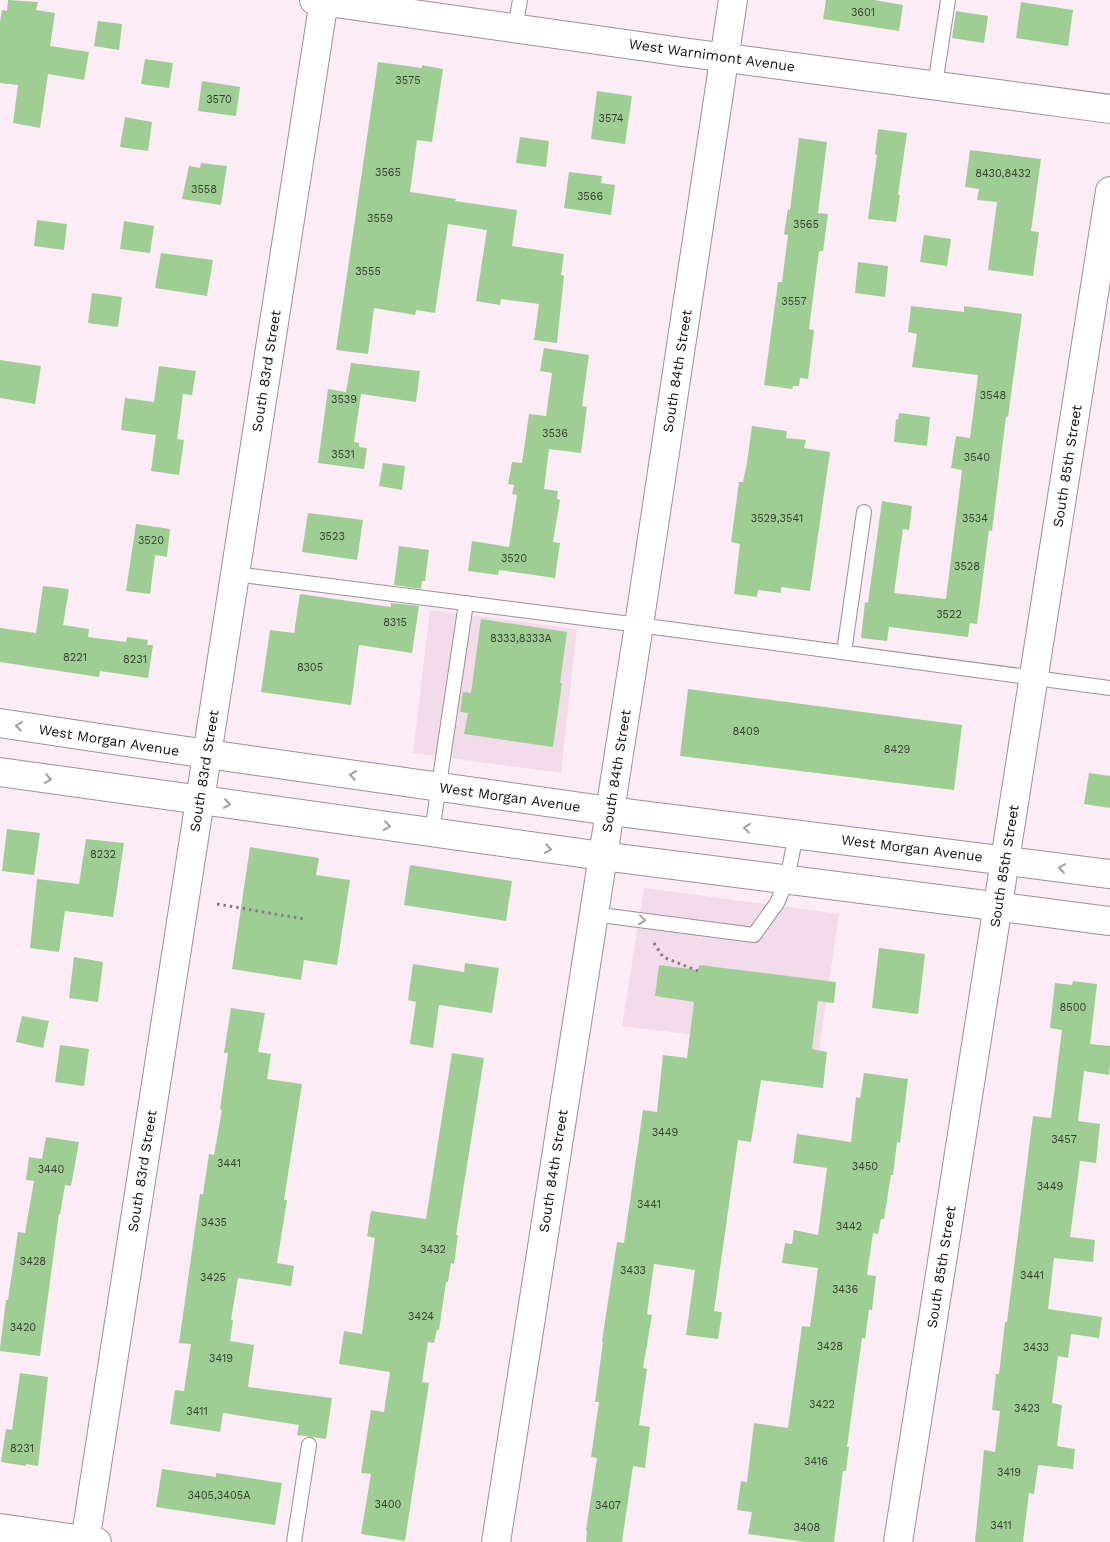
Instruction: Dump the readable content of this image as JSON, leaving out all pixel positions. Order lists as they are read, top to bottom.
{
  "streets": {
    "street": [
      "West Warnimont Avenue",
      "South 83rd Street",
      "South 84th Street",
      "South 85th Street",
      "West Morgan Avenue"
    ]
  },
  "crossings": [
    ["West Warnimont Avenue", "South 83rd Street"],
    ["West Warnimont Avenue", "South 84th Street"],
    ["South 83rd Street", "West Morgan Avenue"],
    ["South 84th Street", "West Morgan Avenue"],
    ["South 85th Street", "West Morgan Avenue"]
  ],
  "house_numbers": [
    "3601",
    "3575",
    "3570",
    "3574",
    "3565",
    "8430,8432",
    "3558",
    "3566",
    "3559",
    "3565",
    "3555",
    "3557",
    "3548",
    "3539",
    "3536",
    "3531",
    "3540",
    "3529,3541",
    "3534",
    "3523",
    "3520",
    "3520",
    "3528",
    "3522",
    "8315",
    "8333,8333A",
    "8221",
    "8231",
    "8305",
    "8409",
    "8429",
    "8232",
    "8500",
    "3449",
    "3457",
    "3441",
    "3450",
    "3440",
    "3449",
    "3441",
    "3435",
    "3442",
    "3432",
    "3428",
    "3433",
    "3441",
    "3425",
    "3436",
    "3424",
    "3420",
    "3428",
    "3433",
    "3419",
    "3422",
    "3423",
    "3411",
    "8231",
    "3416",
    "3419",
    "3405,3405A",
    "3400",
    "3407",
    "3411",
    "3408"
  ]
}
